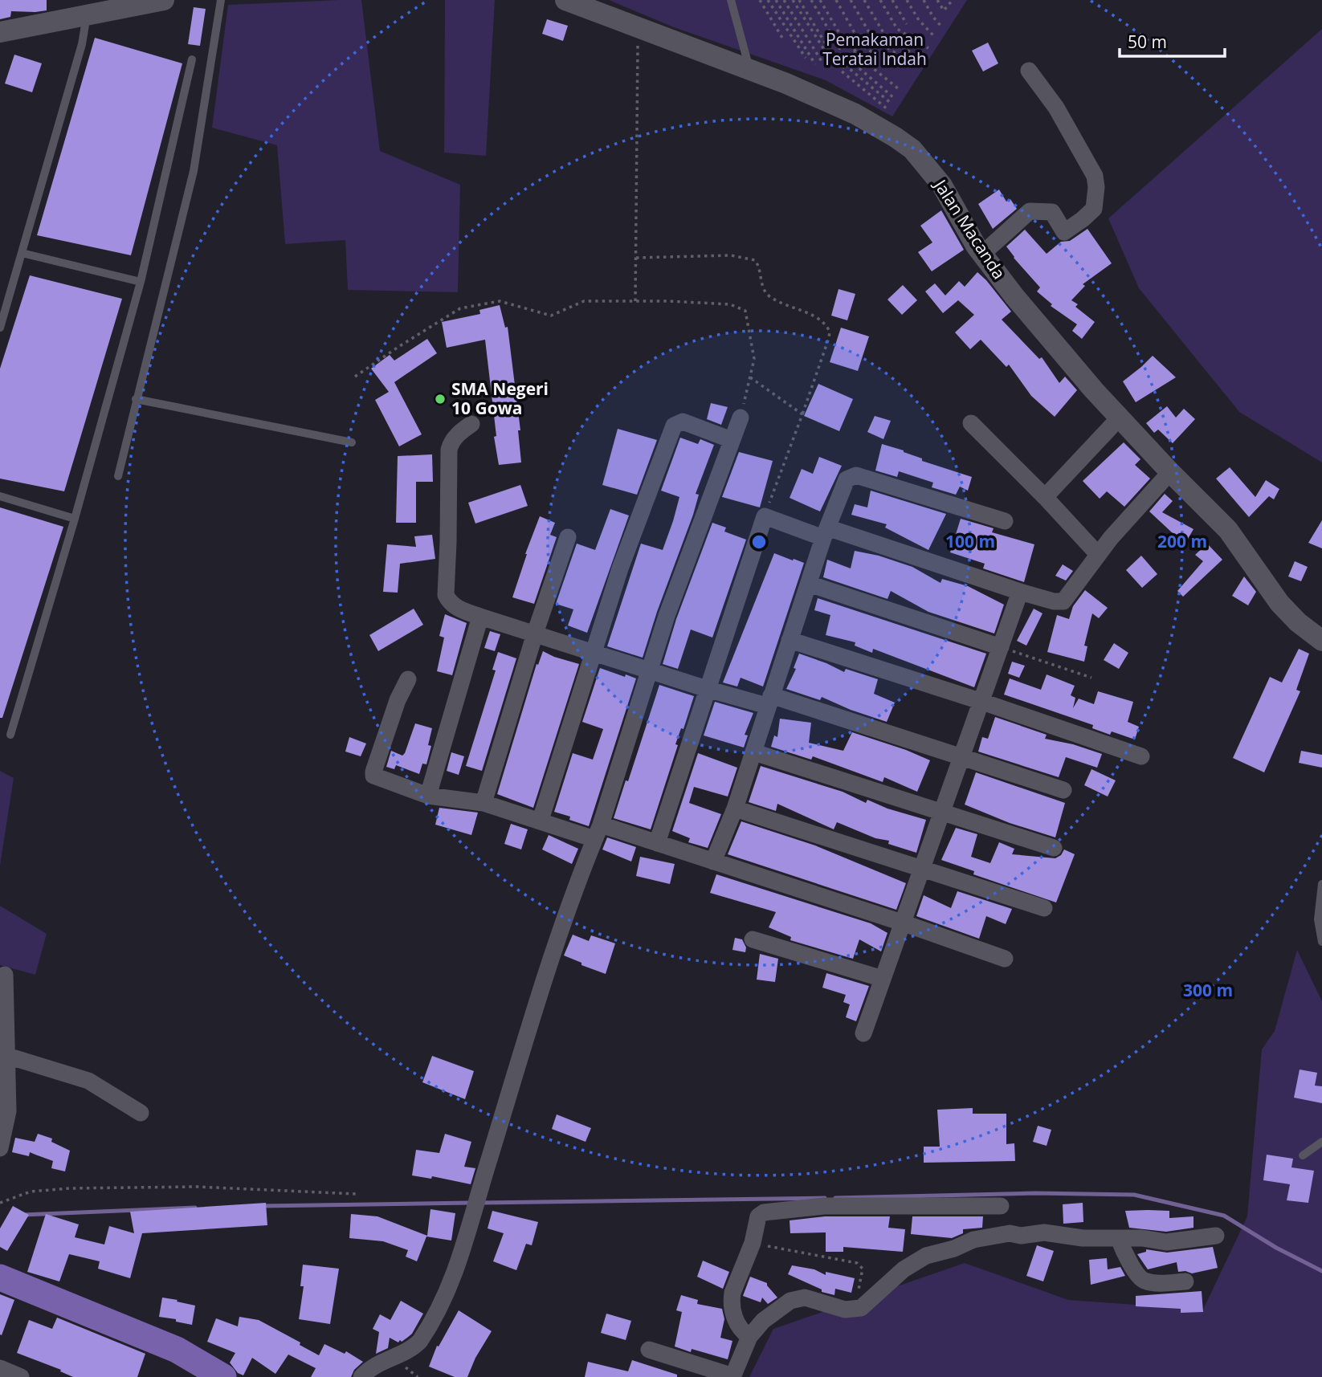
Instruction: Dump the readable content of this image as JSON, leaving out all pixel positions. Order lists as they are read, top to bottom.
{
  "streets": {
    "street": ["Jalan Macanda"]
  },
  "parks": ["Pemakaman Teratai Indah"],
  "places": ["SMA Negeri 10 Gowa"],
  "scale_bar": "50 m",
  "rings": ["100 m", "200 m", "300 m"]
}
